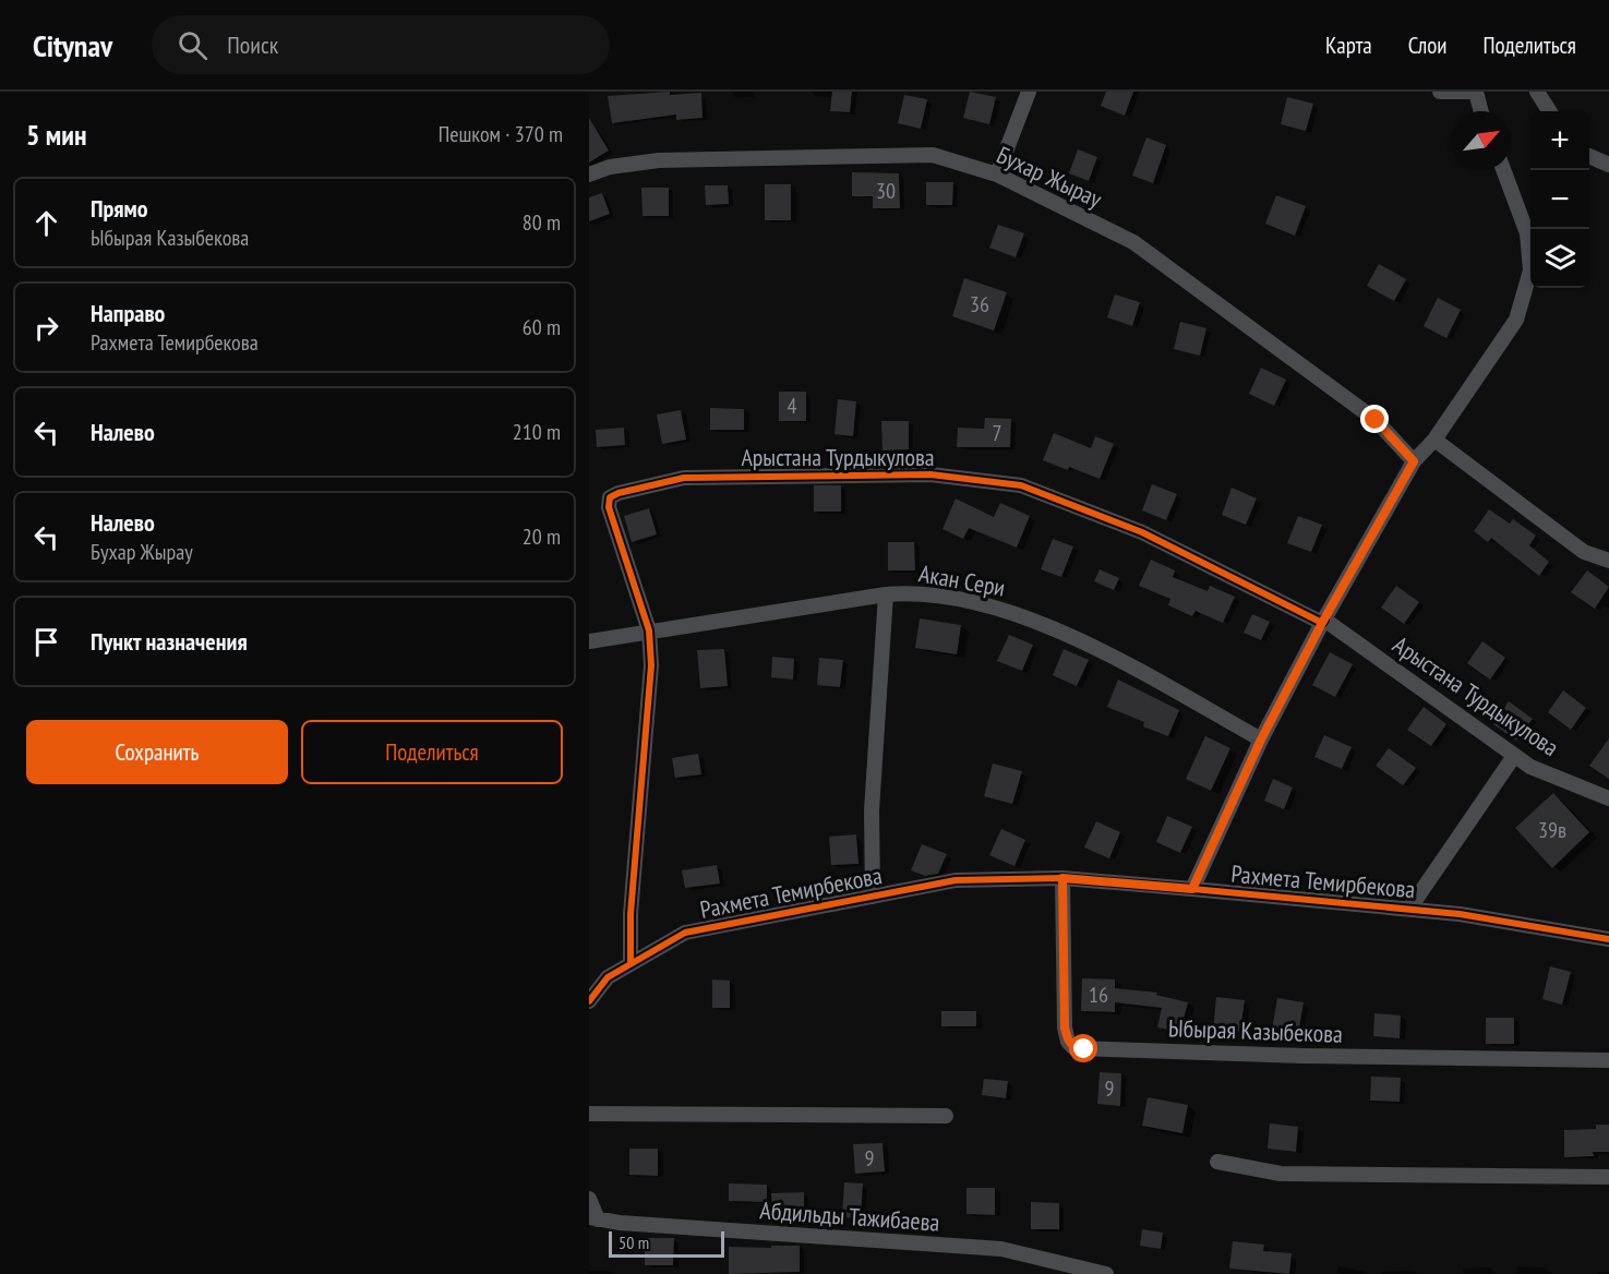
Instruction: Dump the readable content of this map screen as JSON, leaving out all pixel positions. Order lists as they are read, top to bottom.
{
  "streets": {
    "street": [
      "Бухар Жырау",
      "Арыстана Турдыкулова",
      "Акан Сери",
      "Рахмета Темирбекова",
      "Ыбырая Казыбекова",
      "Абдильды Тажибаева"
    ]
  },
  "crossings": [
    ["Арыстана Турдыкулова", "Акан Сери"],
    ["Рахмета Темирбекова", "Ыбырая Казыбекова"]
  ],
  "house_numbers": [
    "30",
    "36",
    "4",
    "7",
    "39в",
    "16",
    "9",
    "9"
  ],
  "scale_bar": "50 m",
  "north": "top right",
  "page": {
    "header": "Citynav",
    "search": "Поиск",
    "nav": ["Карта", "Слои", "Поделиться"],
    "heading": ["5 мин", "Пешком · 370 m"],
    "map_buttons": ["+", "−"],
    "list": [
      ["Прямо", "Ыбырая Казыбекова", "80 m"],
      ["Направо", "Рахмета Темирбекова", "60 m"],
      ["Налево", "210 m"],
      ["Налево", "Бухар Жырау", "20 m"],
      "Пункт назначения"
    ],
    "buttons": ["Сохранить", "Поделиться"],
    "scale": "50 m"
  }
}
